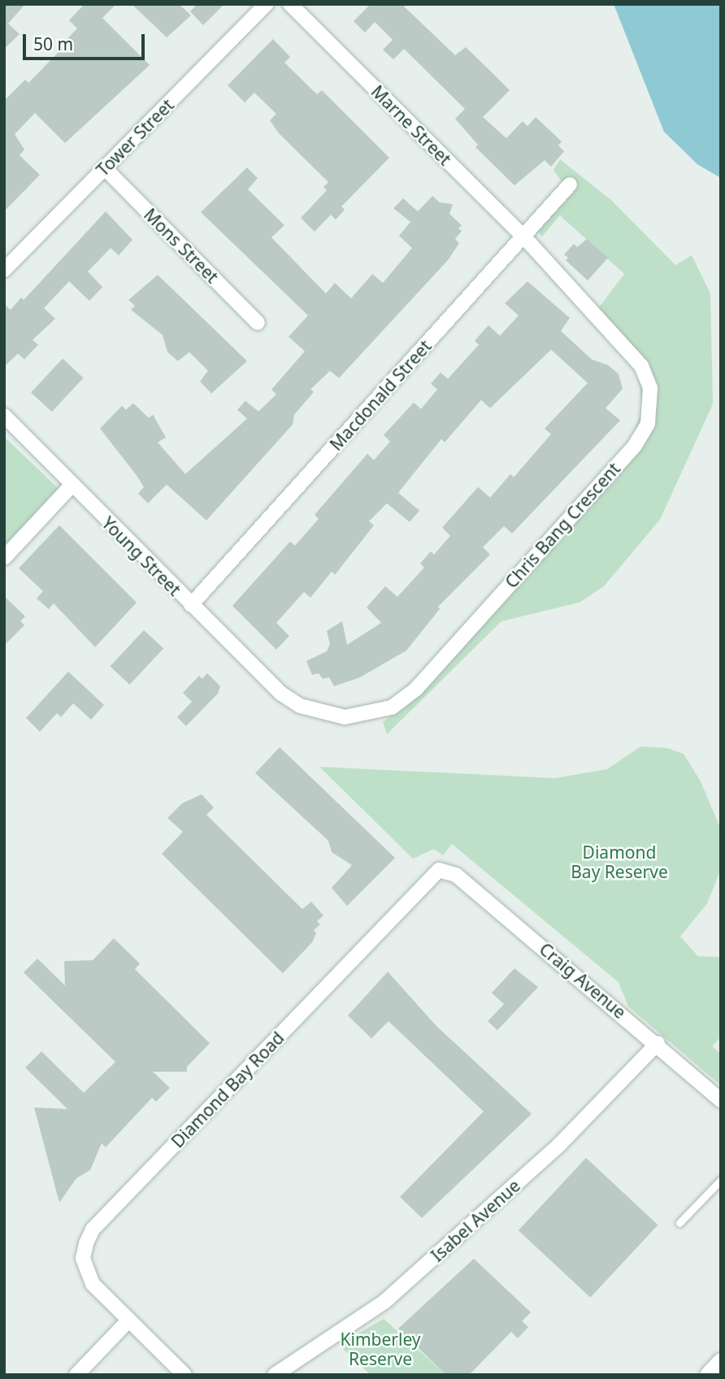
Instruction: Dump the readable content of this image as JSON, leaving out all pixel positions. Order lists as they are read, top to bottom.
{
  "streets": {
    "street": [
      "Marne Street",
      "Tower Street",
      "Mons Street",
      "Macdonald Street",
      "Chris Bang Crescent",
      "Young Street",
      "Craig Avenue",
      "Diamond Bay Road",
      "Isabel Avenue"
    ]
  },
  "crossings": [
    ["Marne Street", "Macdonald Street"],
    ["Marne Street", "Chris Bang Crescent"],
    ["Tower Street", "Mons Street"],
    ["Macdonald Street", "Chris Bang Crescent"],
    ["Macdonald Street", "Young Street"],
    ["Chris Bang Crescent", "Young Street"],
    ["Craig Avenue", "Diamond Bay Road"],
    ["Craig Avenue", "Isabel Avenue"]
  ],
  "parks": ["Diamond Bay Reserve", "Kimberley Reserve"],
  "scale_bar": "50 m"
}
